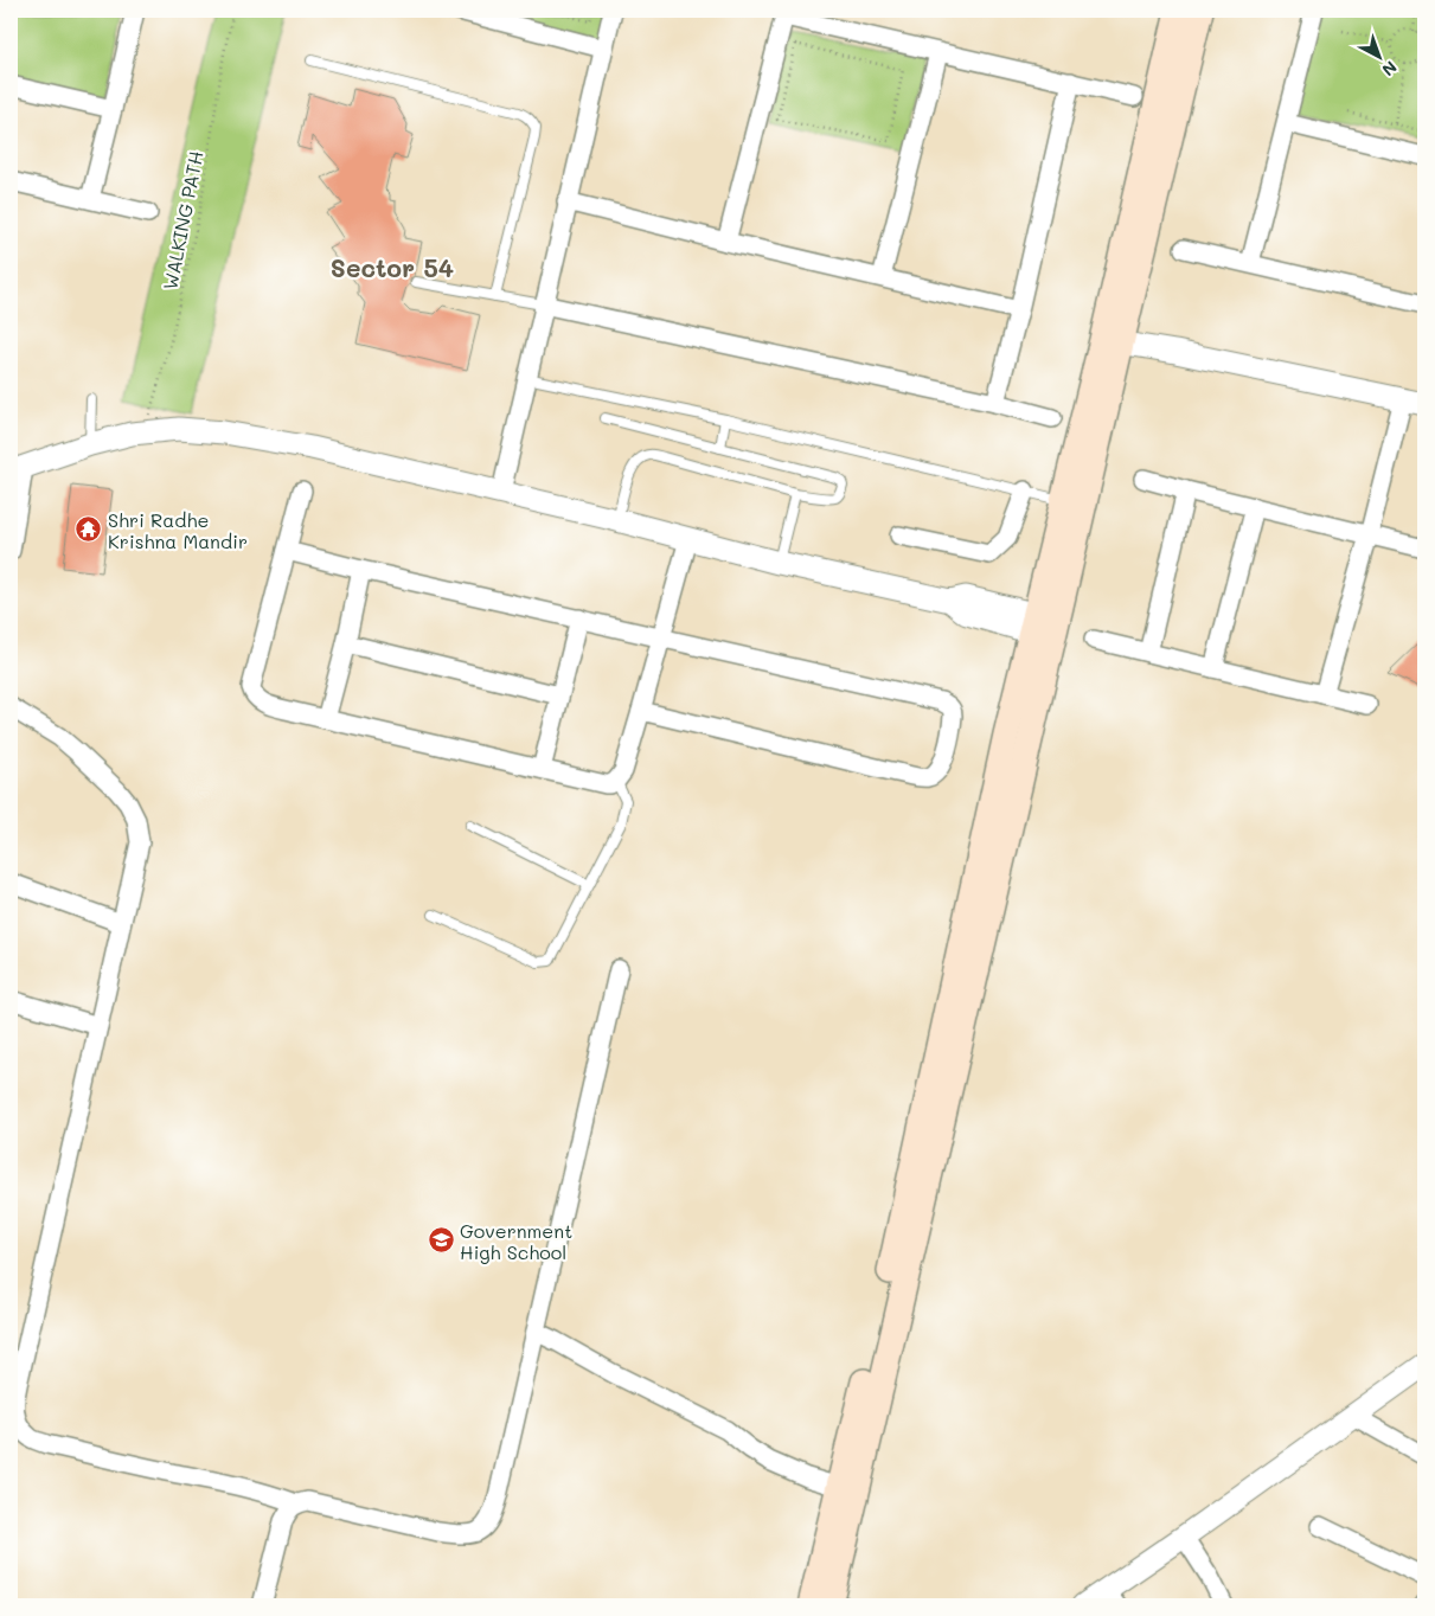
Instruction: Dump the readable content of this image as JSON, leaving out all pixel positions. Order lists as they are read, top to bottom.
{
  "streets": {
    "path": ["WALKING PATH"]
  },
  "districts": ["Sector 54"],
  "places": {
    "temple": ["Shri Radhe Krishna Mandir"],
    "school or university": ["Government High School"]
  },
  "north": "bottom right"
}
